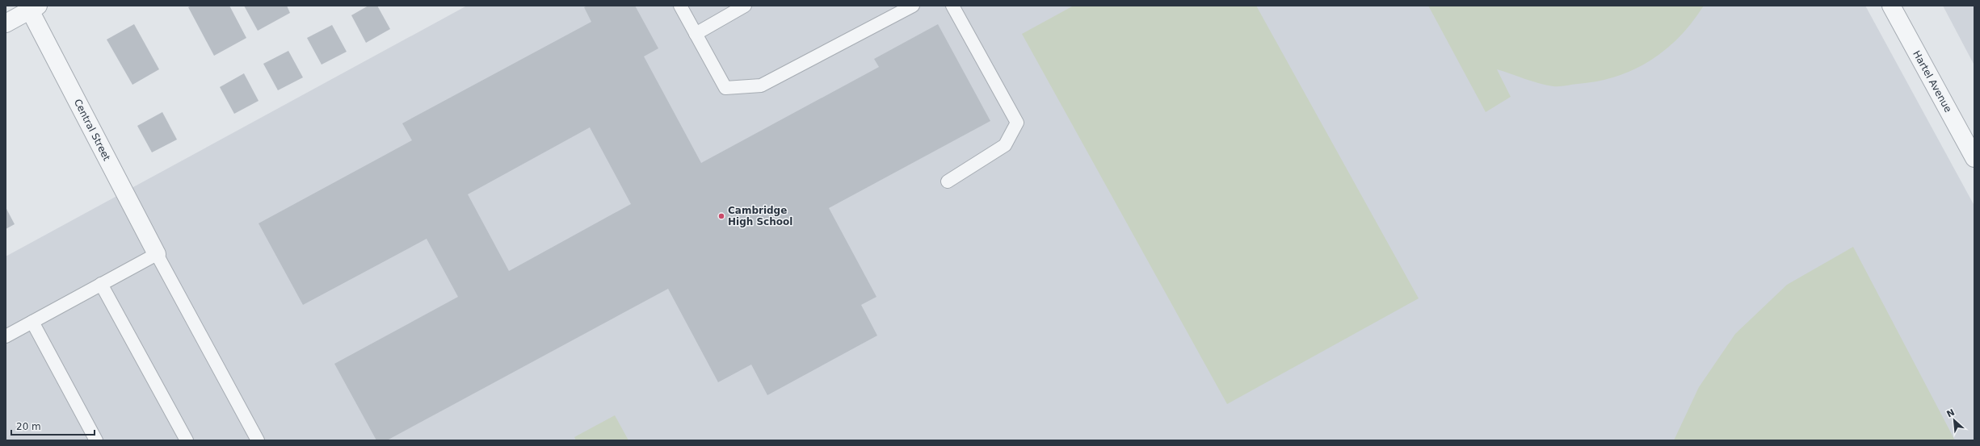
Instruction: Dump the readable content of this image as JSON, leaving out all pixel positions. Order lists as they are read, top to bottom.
{
  "streets": {
    "street": ["Hartel Avenue", "Central Street"]
  },
  "places": ["Cambridge High School"],
  "scale_bar": "20 m",
  "north": "top left"
}
